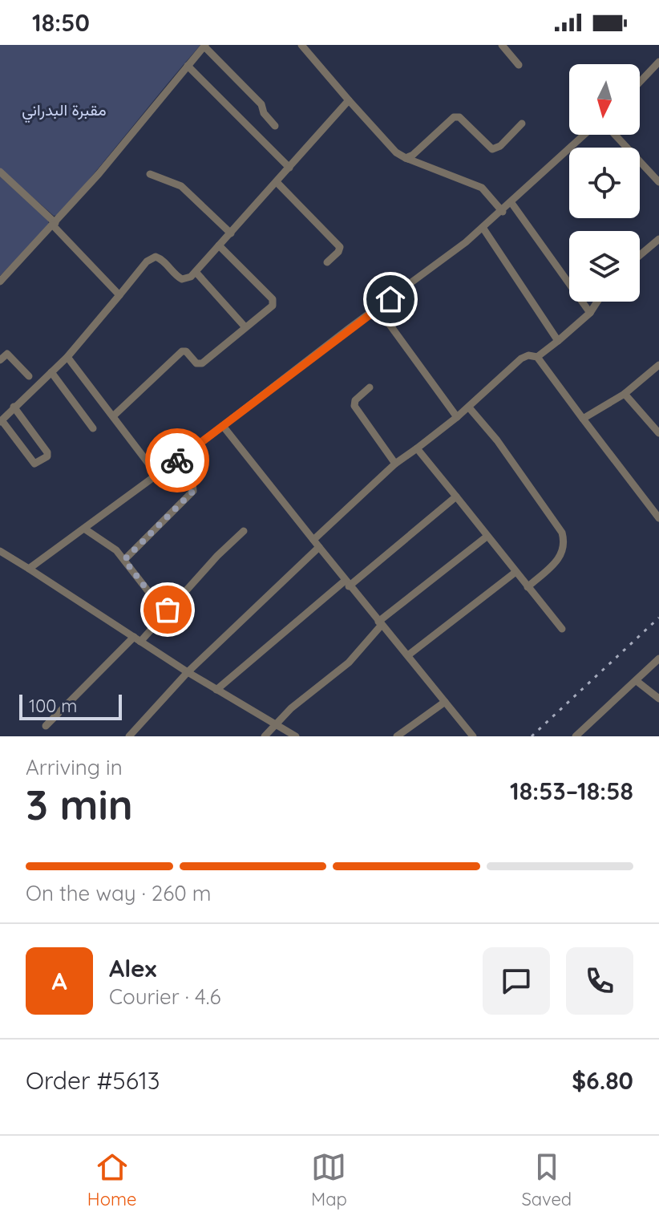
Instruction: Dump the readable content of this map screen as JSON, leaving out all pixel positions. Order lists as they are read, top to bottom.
{
  "parks": ["مقبرة البدراني"],
  "scale_bar": "100 m",
  "north": "bottom",
  "page": {
    "status": "18:50",
    "scale": "100 m",
    "heading": ["3 min", "Arriving in", "18:53–18:58"],
    "panel": [
      "Alex",
      "Courier · 4.6",
      "Order #5613",
      "$6.80"
    ],
    "bar": "On the way · 260 m",
    "round": "A",
    "tabs": ["Home", "Map", "Saved"]
  }
}
